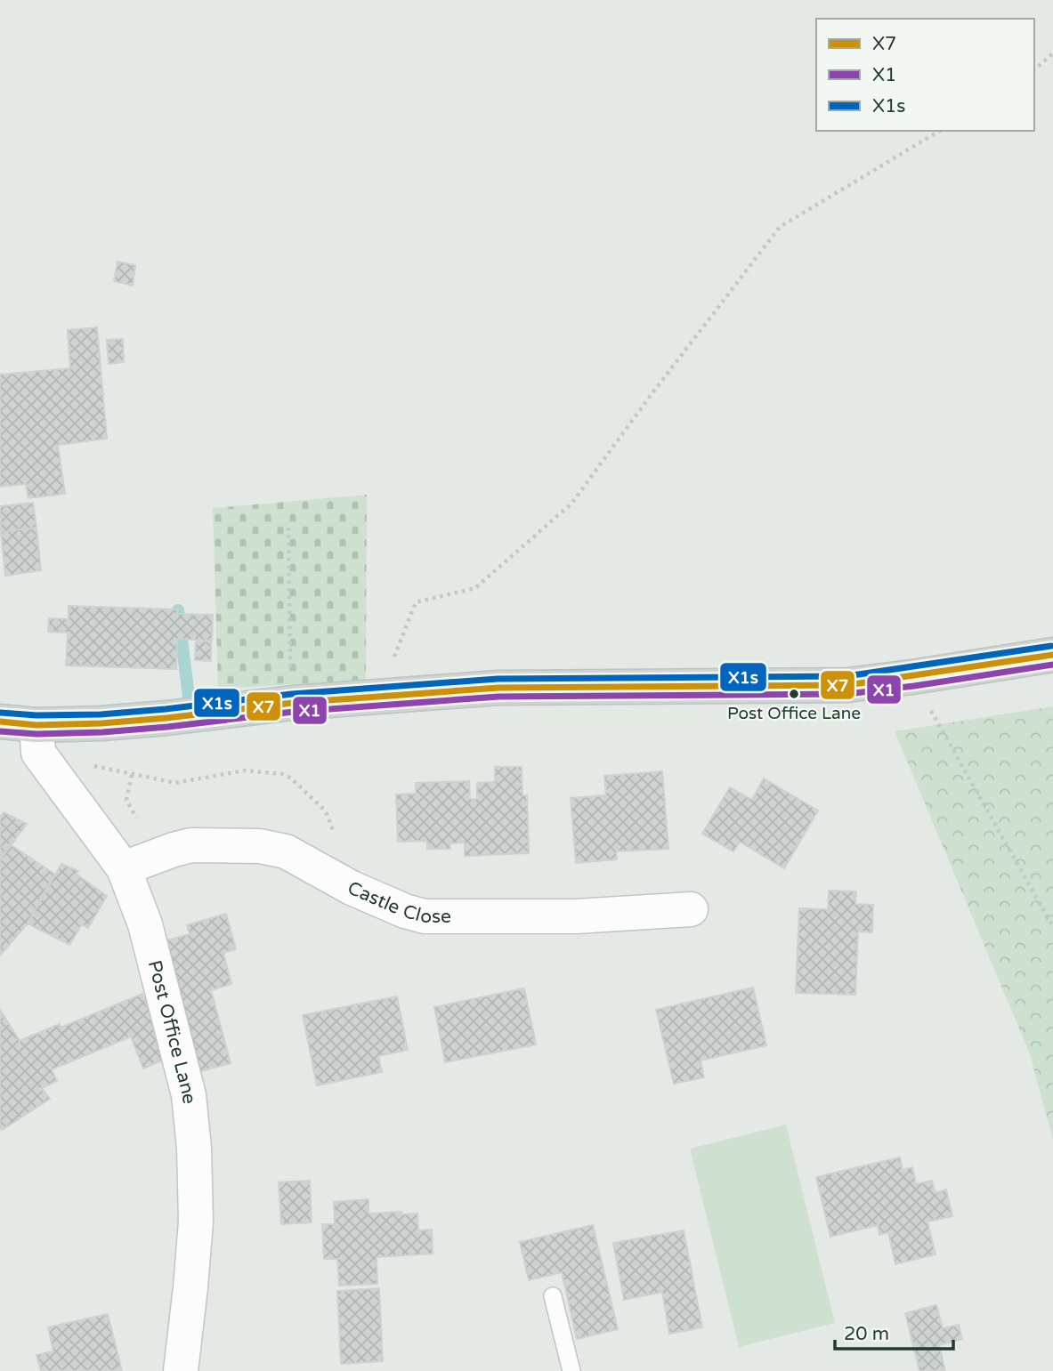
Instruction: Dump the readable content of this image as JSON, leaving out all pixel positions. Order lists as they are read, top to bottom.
{
  "streets": {
    "street": ["Castle Close", "Post Office Lane"]
  },
  "crossings": [
    ["Castle Close", "Post Office Lane"]
  ],
  "places": ["Post Office Lane"],
  "lines": ["transit line X1s", "transit line X7", "transit line X1"],
  "legend": ["X7", "X1", "X1s"],
  "scale_bar": "20 m"
}
